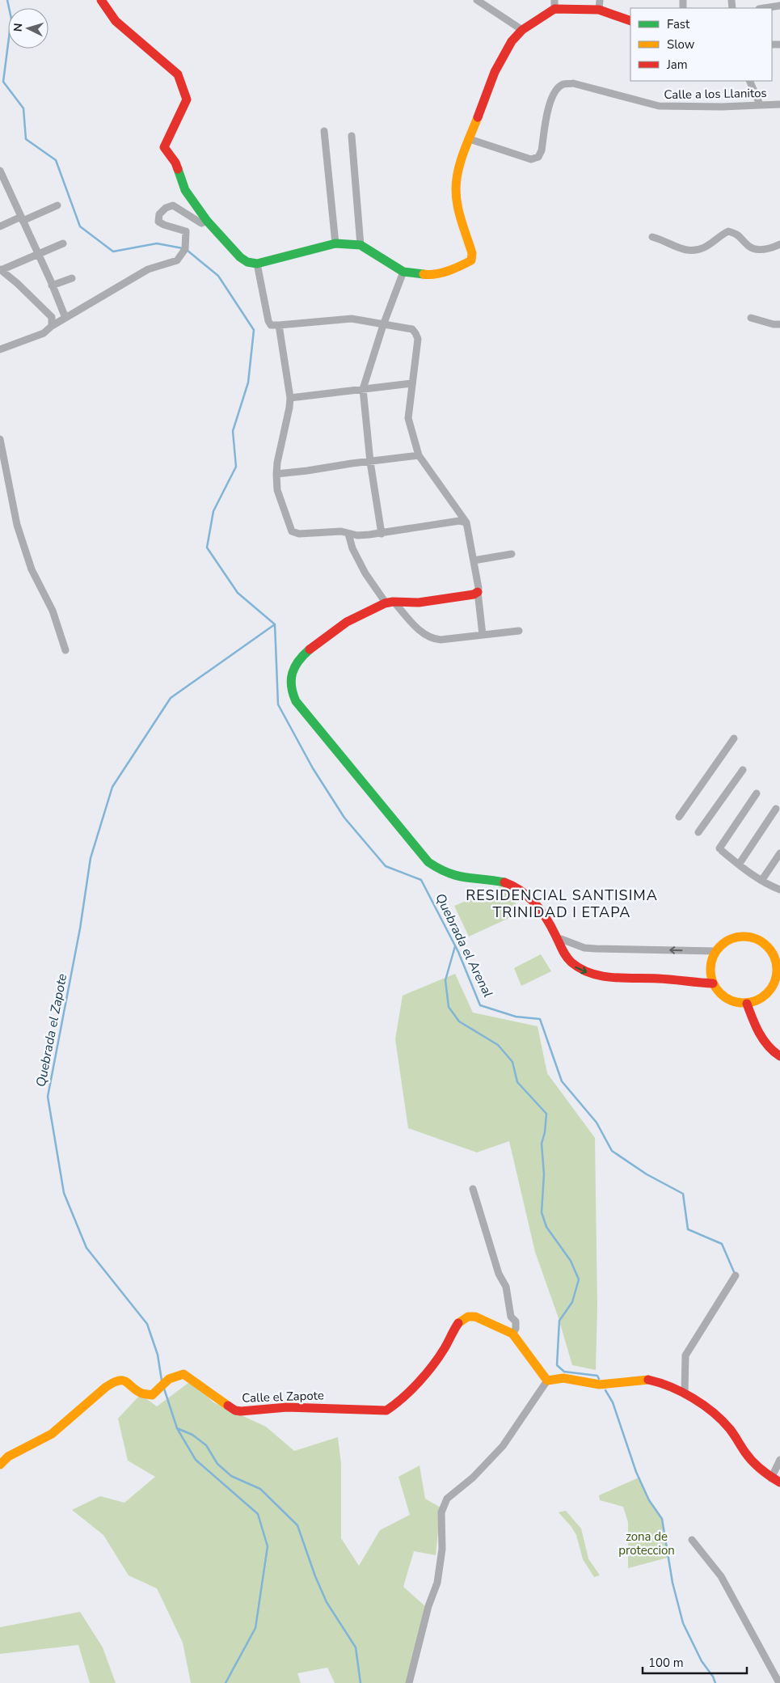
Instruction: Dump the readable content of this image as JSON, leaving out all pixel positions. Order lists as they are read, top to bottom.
{
  "streets": {
    "street": ["Calle a los Llanitos", "Calle el Zapote"]
  },
  "districts": ["RESIDENCIAL SANTISIMA TRINIDAD I ETAPA"],
  "water": ["Quebrada el Arenal", "Quebrada el Zapote"],
  "parks": ["zona de proteccion"],
  "legend": ["Fast", "Slow", "Jam"],
  "scale_bar": "100 m",
  "north": "left"
}
